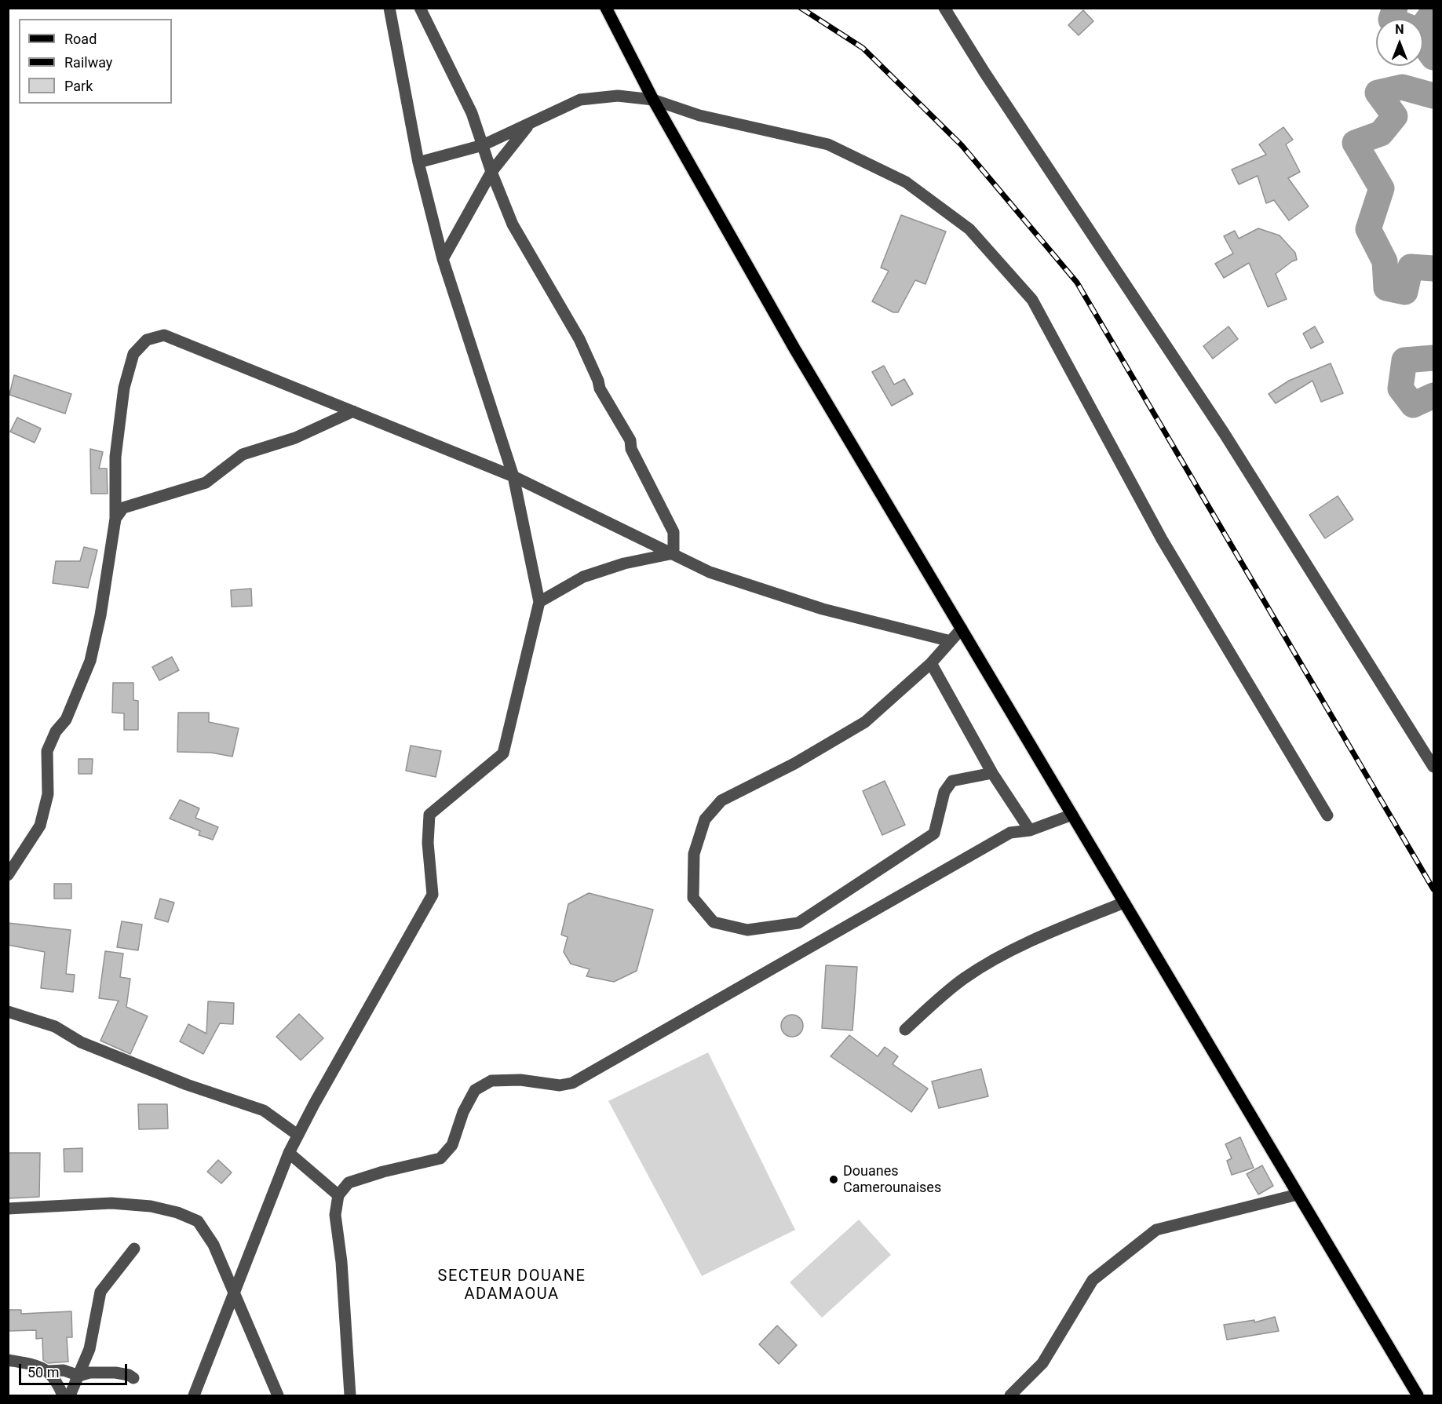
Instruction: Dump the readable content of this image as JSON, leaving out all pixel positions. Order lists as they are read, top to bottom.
{
  "districts": ["SECTEUR DOUANE ADAMAOUA"],
  "places": ["Douanes Camerounaises"],
  "legend": ["Road", "Railway", "Park"],
  "scale_bar": "50 m",
  "north": "top"
}
